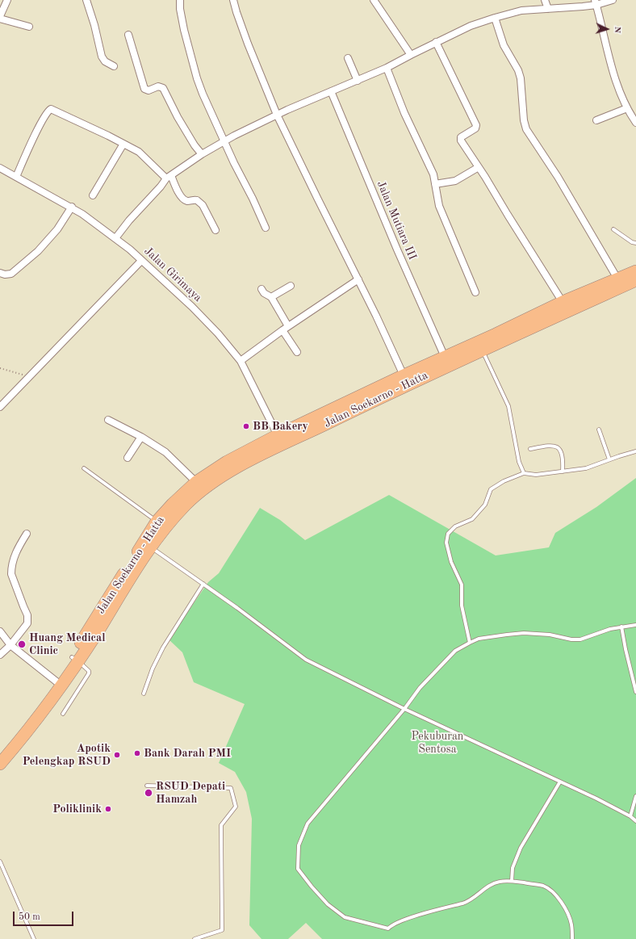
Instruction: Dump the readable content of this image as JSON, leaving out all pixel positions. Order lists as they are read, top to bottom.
{
  "streets": {
    "highway": ["Jalan Soekarno - Hatta"],
    "street": ["Jalan Mutiara III", "Jalan Girimaya"]
  },
  "crossings": [
    ["Jalan Mutiara III", "Jalan Soekarno - Hatta"],
    ["Jalan Girimaya", "Jalan Soekarno - Hatta"]
  ],
  "parks": ["Pekuburan Sentosa"],
  "places": [
    "BB Bakery",
    "Huang Medical Clinic",
    "Bank Darah PMI",
    "Apotik Pelengkap RSUD",
    "RSUD Depati Hamzah",
    "Poliklinik"
  ],
  "scale_bar": "50 m",
  "north": "right"
}
